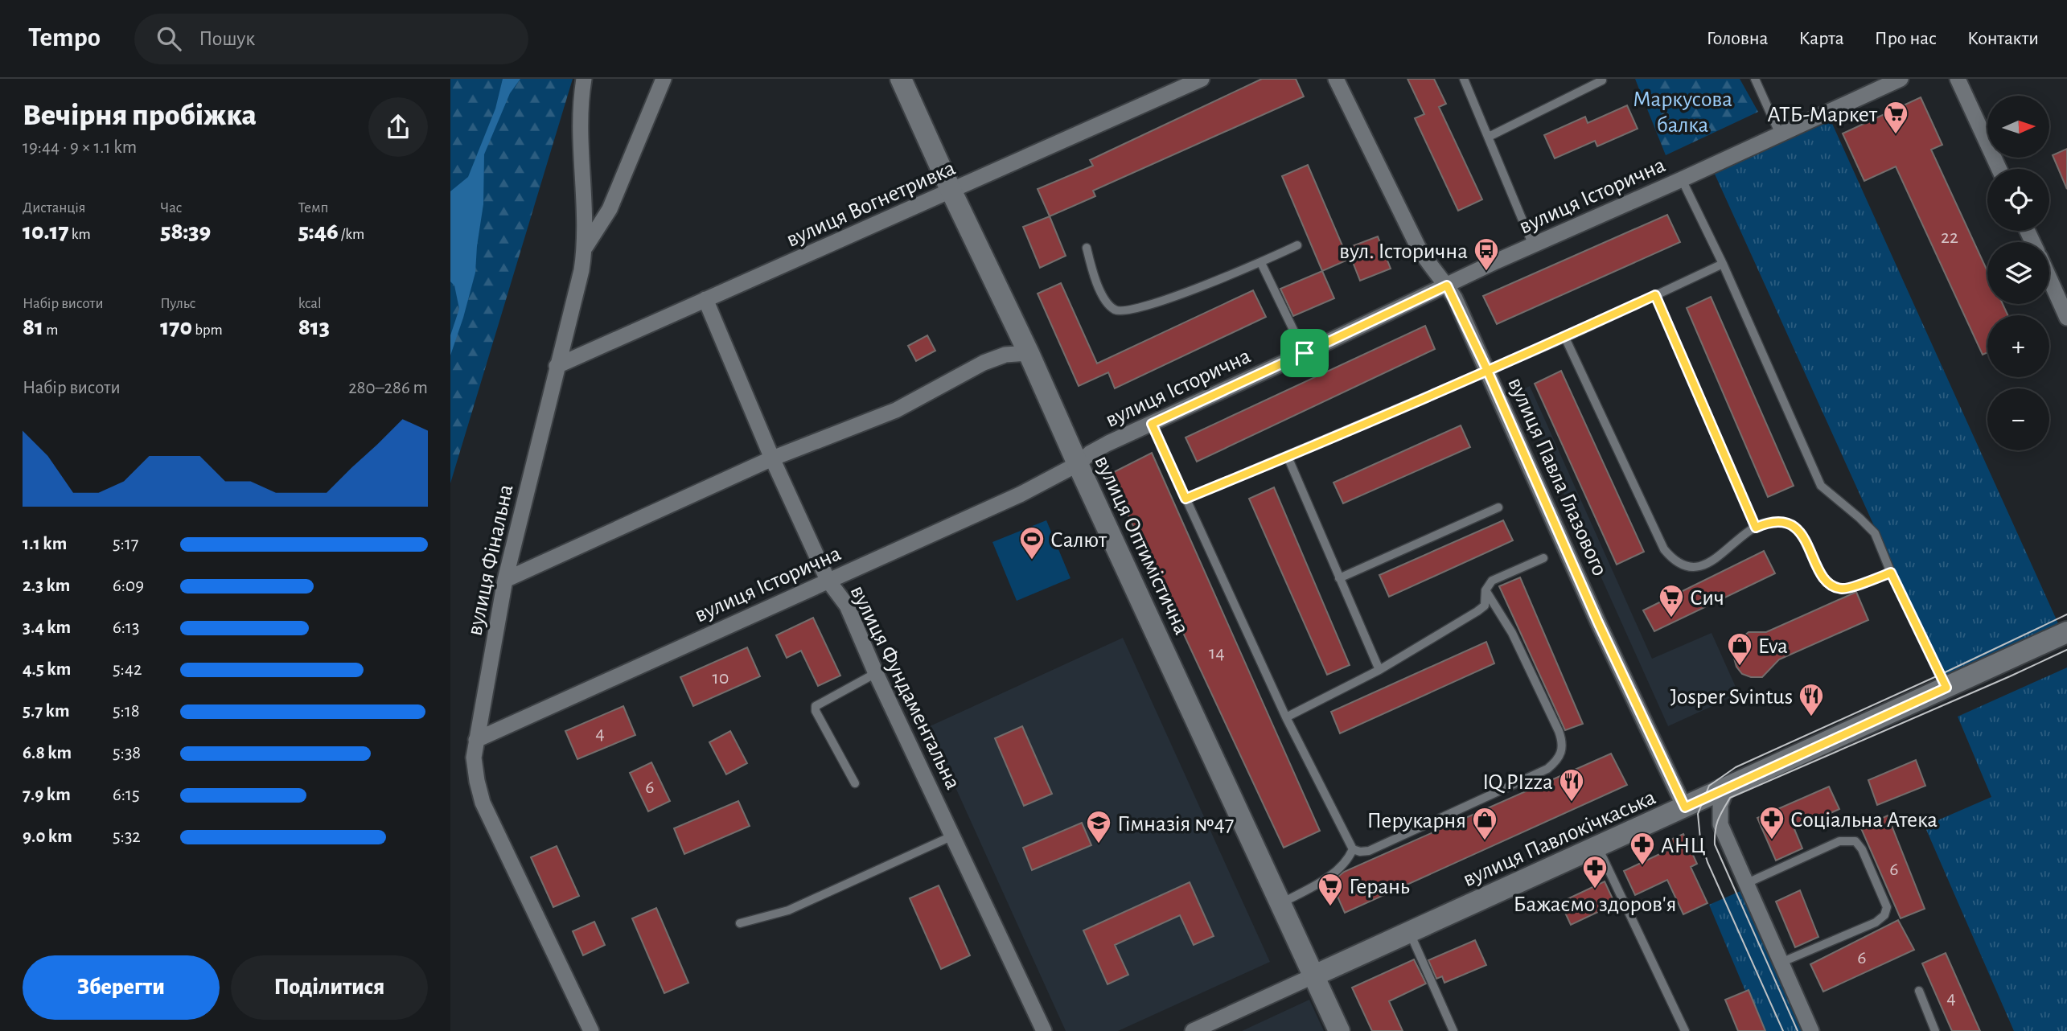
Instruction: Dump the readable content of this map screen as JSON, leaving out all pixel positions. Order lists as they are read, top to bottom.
{
  "streets": {
    "street": [
      "вулиця Історична",
      "вулиця Вогнетривка",
      "вулиця Павла Глазового",
      "вулиця Оптимістична",
      "вулиця Фінальна",
      "вулиця Фундаментальна",
      "вулиця Павлокічкаська"
    ]
  },
  "crossings": [
    ["вулиця Історична", "вулиця Павла Глазового"],
    ["вулиця Історична", "вулиця Оптимістична"],
    ["вулиця Історична", "вулиця Фінальна"],
    ["вулиця Історична", "вулиця Фундаментальна"],
    ["вулиця Вогнетривка", "вулиця Оптимістична"],
    ["вулиця Вогнетривка", "вулиця Фінальна"],
    ["вулиця Вогнетривка", "вулиця Фундаментальна"],
    ["вулиця Павла Глазового", "вулиця Павлокічкаська"],
    ["вулиця Оптимістична", "вулиця Павлокічкаська"]
  ],
  "parks": ["Маркусова балка"],
  "places": {
    "supermarket": ["АТБ-Маркет", "Сич", "Герань"],
    "bus stop": ["вул. Історична"],
    "sports": ["Салют"],
    "shop": ["Eva", "Перукарня"],
    "restaurant": ["Josper Svintus", "IQ PIzza"],
    "pharmacy": ["Соціальна Атека", "АНЦ", "Бажаємо здоров'я"],
    "school or university": ["Гімназія №47"]
  },
  "house_numbers": [
    "22",
    "14",
    "10",
    "4",
    "6",
    "6",
    "6",
    "4"
  ],
  "north": "right",
  "page": {
    "header": "Tempo",
    "search": "Пошук",
    "nav": [
      "Головна",
      "Карта",
      "Про нас",
      "Контакти"
    ],
    "heading": ["Вечірня пробіжка", "19:44 · 9 × 1.1 km"],
    "map_buttons": ["+", "−"],
    "stats": [
      ["Дистанція", "10.17 km"],
      ["Час", "58:39"],
      ["Темп", "5:46 /km"],
      ["Набір висоти", "81 m"],
      ["Пульс", "170 bpm"],
      ["kcal", "813"]
    ],
    "chart": ["Набір висоти", "280–286 m"],
    "list": [
      {
        "name": "1.1 km",
        "note": "5:17"
      },
      {
        "name": "2.3 km",
        "note": "6:09"
      },
      {
        "name": "3.4 km",
        "note": "6:13"
      },
      {
        "name": "4.5 km",
        "note": "5:42"
      },
      {
        "name": "5.7 km",
        "note": "5:18"
      },
      {
        "name": "6.8 km",
        "note": "5:38"
      },
      {
        "name": "7.9 km",
        "note": "6:15"
      },
      {
        "name": "9.0 km",
        "note": "5:32"
      }
    ],
    "buttons": ["Зберегти", "Поділитися"]
  }
}
